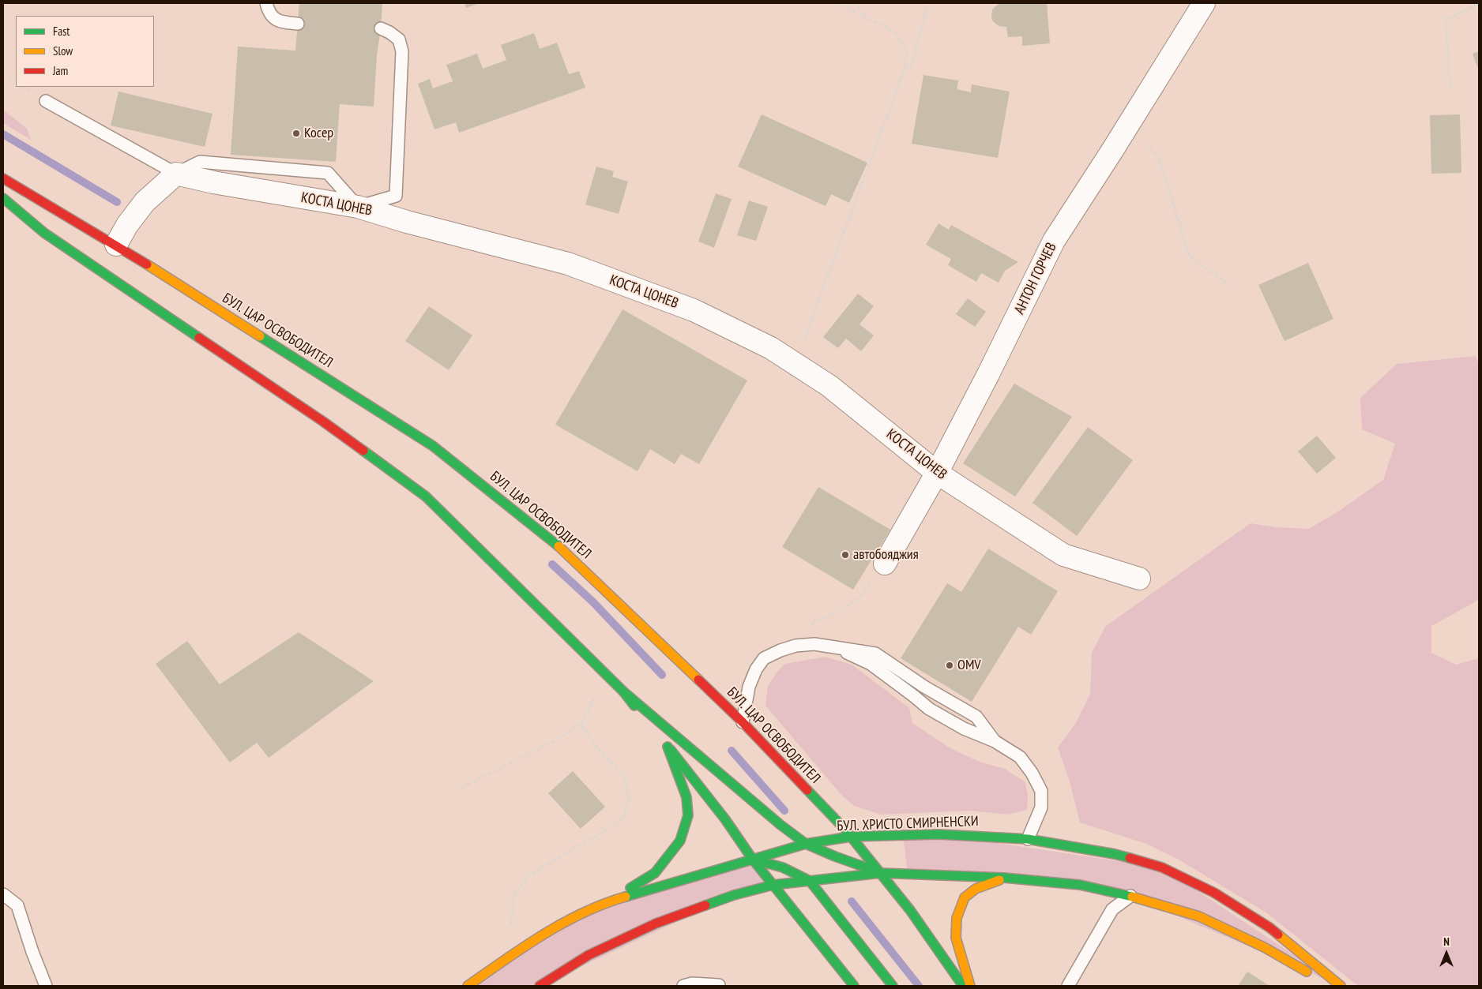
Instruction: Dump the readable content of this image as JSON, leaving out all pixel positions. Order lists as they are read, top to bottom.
{
  "streets": {
    "main road": ["БУЛ. ЦАР ОСВОБОДИТЕЛ", "БУЛ. ХРИСТО СМИРНЕНСКИ"],
    "street": ["КОСТА ЦОНЕВ", "АНТОН ГОРЧЕВ"]
  },
  "crossings": [
    ["КОСТА ЦОНЕВ", "АНТОН ГОРЧЕВ"],
    ["БУЛ. ЦАР ОСВОБОДИТЕЛ", "БУЛ. ХРИСТО СМИРНЕНСКИ"]
  ],
  "places": ["Косер", "автобояджия", "OMV"],
  "legend": ["Fast", "Slow", "Jam"],
  "north": "top"
}
